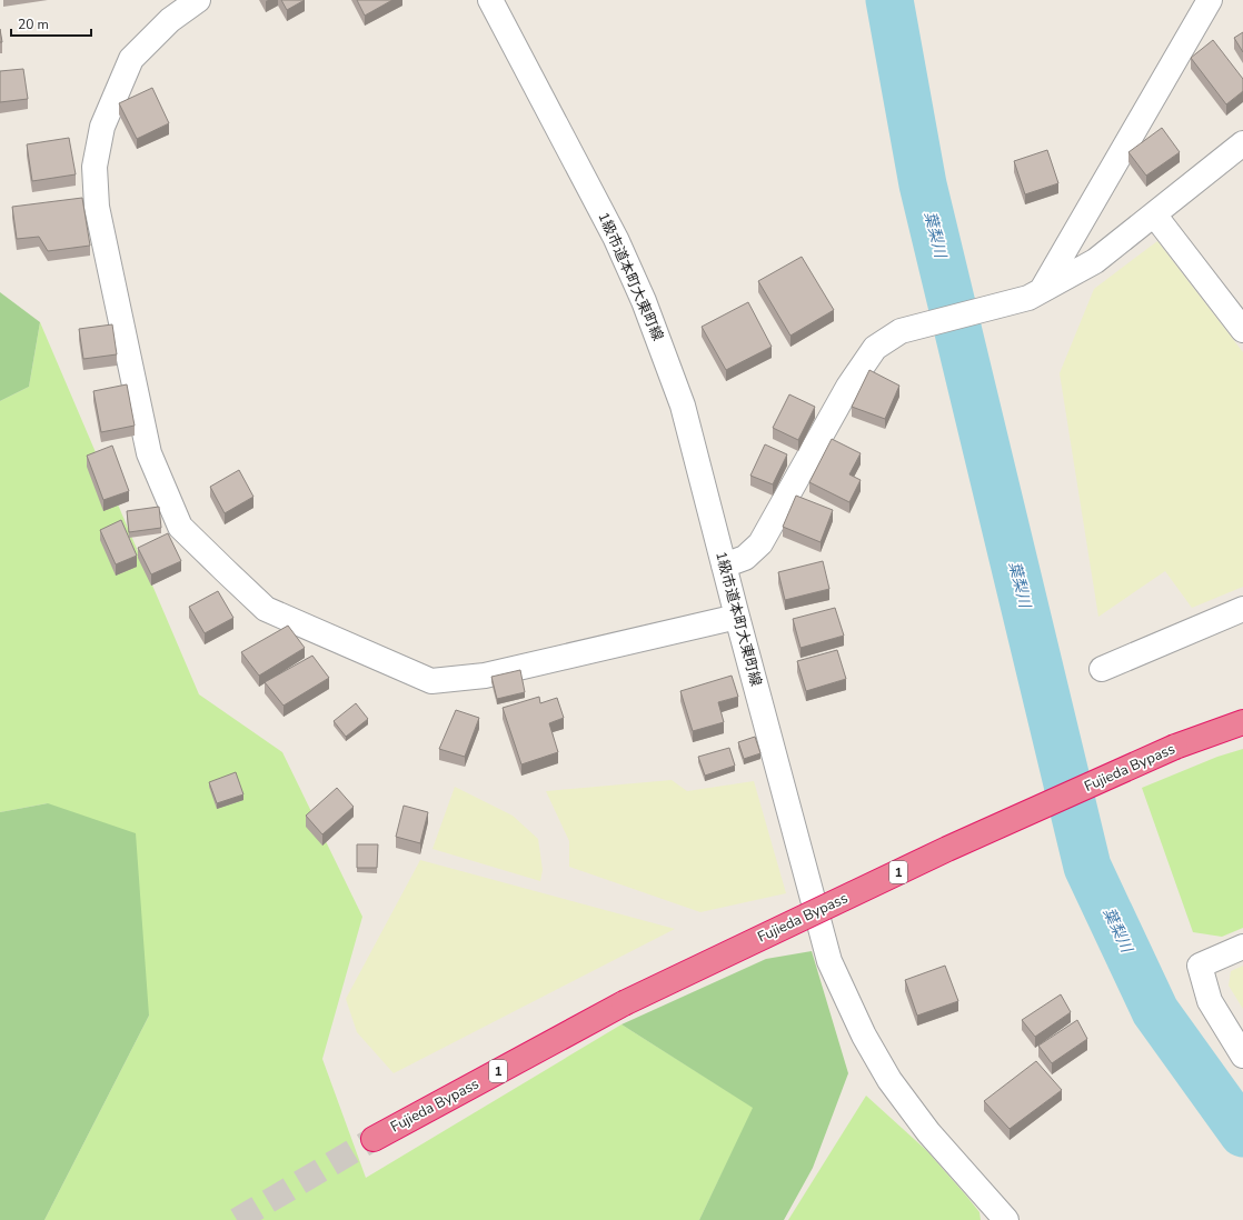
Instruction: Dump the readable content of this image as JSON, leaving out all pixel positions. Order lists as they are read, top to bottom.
{
  "streets": {
    "highway": ["Fujieda Bypass", "1"],
    "street": ["1級市道本町大東町線"]
  },
  "water": ["葉梨川"],
  "scale_bar": "20 m"
}
